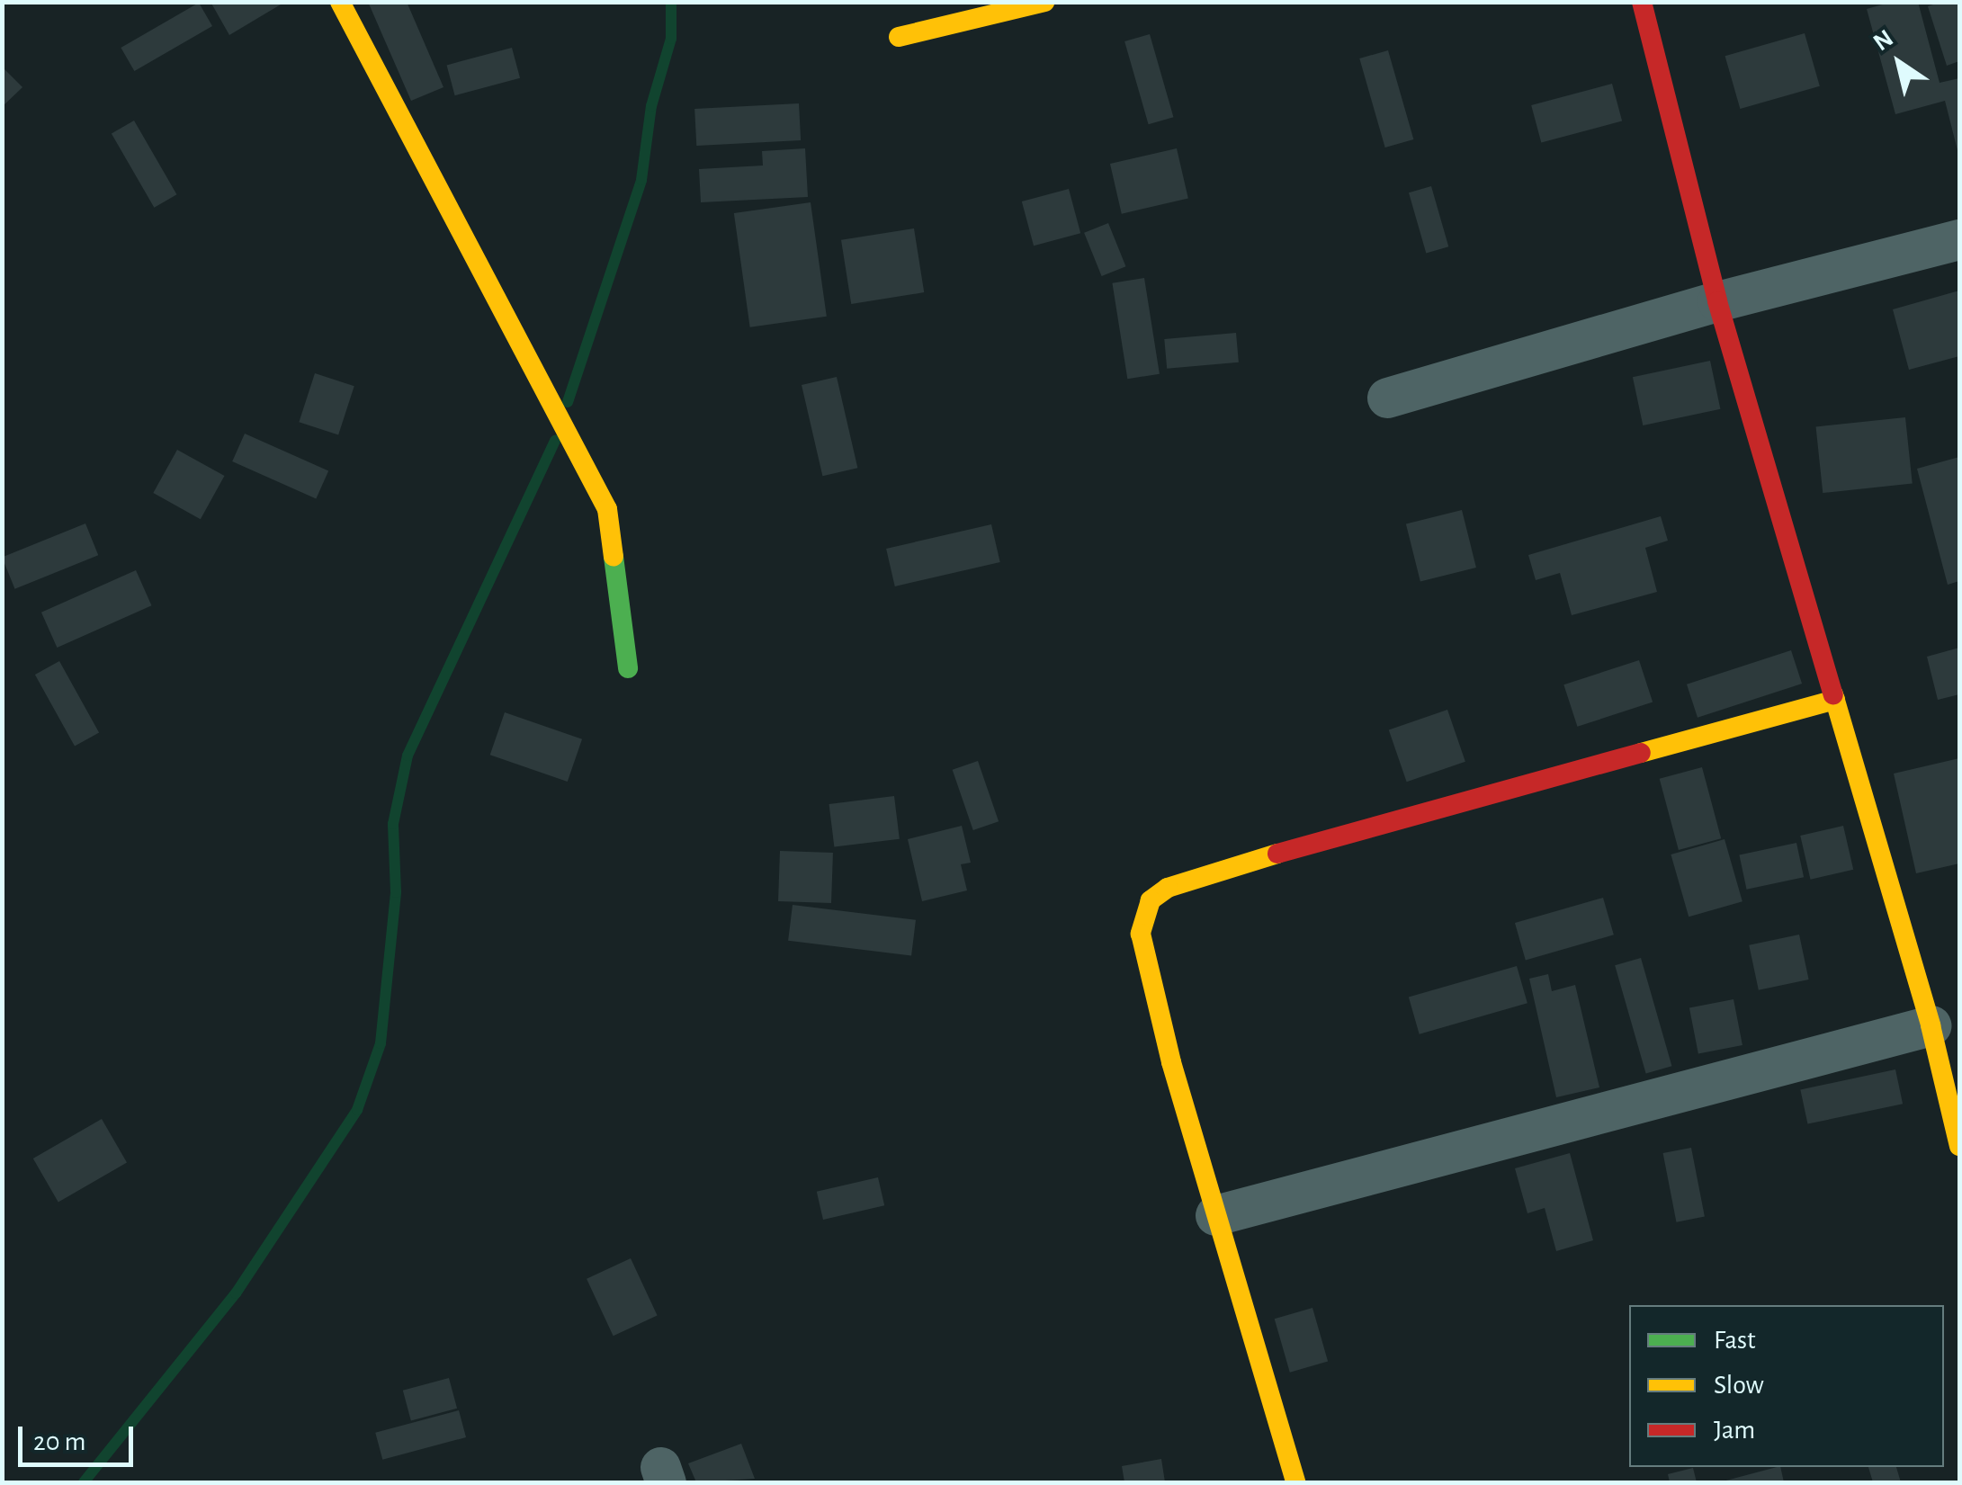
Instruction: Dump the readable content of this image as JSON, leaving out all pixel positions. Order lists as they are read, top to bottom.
{
  "legend": ["Fast", "Slow", "Jam"],
  "scale_bar": "20 m",
  "north": "top left"
}
